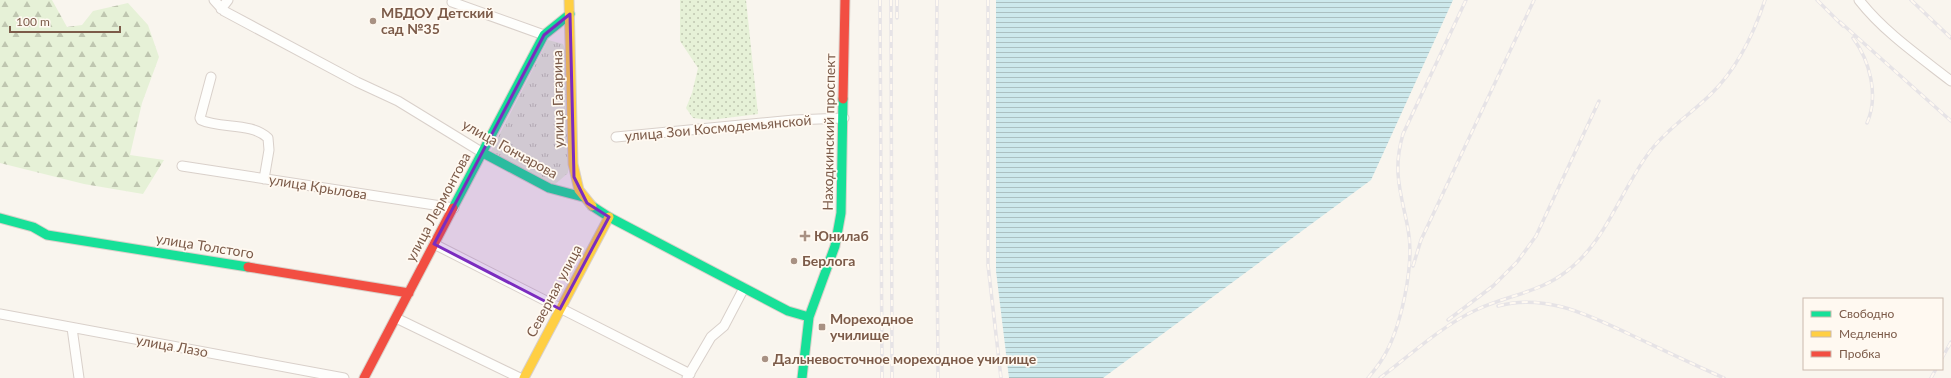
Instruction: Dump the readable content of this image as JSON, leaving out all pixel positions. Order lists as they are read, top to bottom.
{
  "streets": {
    "main road": [
      "улица Гагарина",
      "Находкинский проспект",
      "улица Гончарова",
      "улица Лермонтова",
      "улица Толстого",
      "Северная улица"
    ],
    "street": ["улица Зои Космодемьянской", "улица Крылова", "улица Лазо"]
  },
  "crossings": [
    ["улица Гагарина", "улица Гончарова"],
    ["улица Гагарина", "улица Лермонтова"],
    ["улица Зои Космодемьянской", "Находкинский проспект"],
    ["Находкинский проспект", "улица Гончарова"],
    ["улица Гончарова", "улица Лермонтова"],
    ["улица Гончарова", "Северная улица"],
    ["улица Крылова", "улица Лермонтова"],
    ["улица Лермонтова", "улица Толстого"]
  ],
  "places": {
    "other": ["МБДОУ Детский сад №35", "Берлога", "Дальневосточное мореходное училище"],
    "health": ["Юнилаб"],
    "transit": ["Мореходное училище"]
  },
  "legend": ["Свободно", "Медленно", "Пробка"],
  "scale_bar": "100 m"
}
